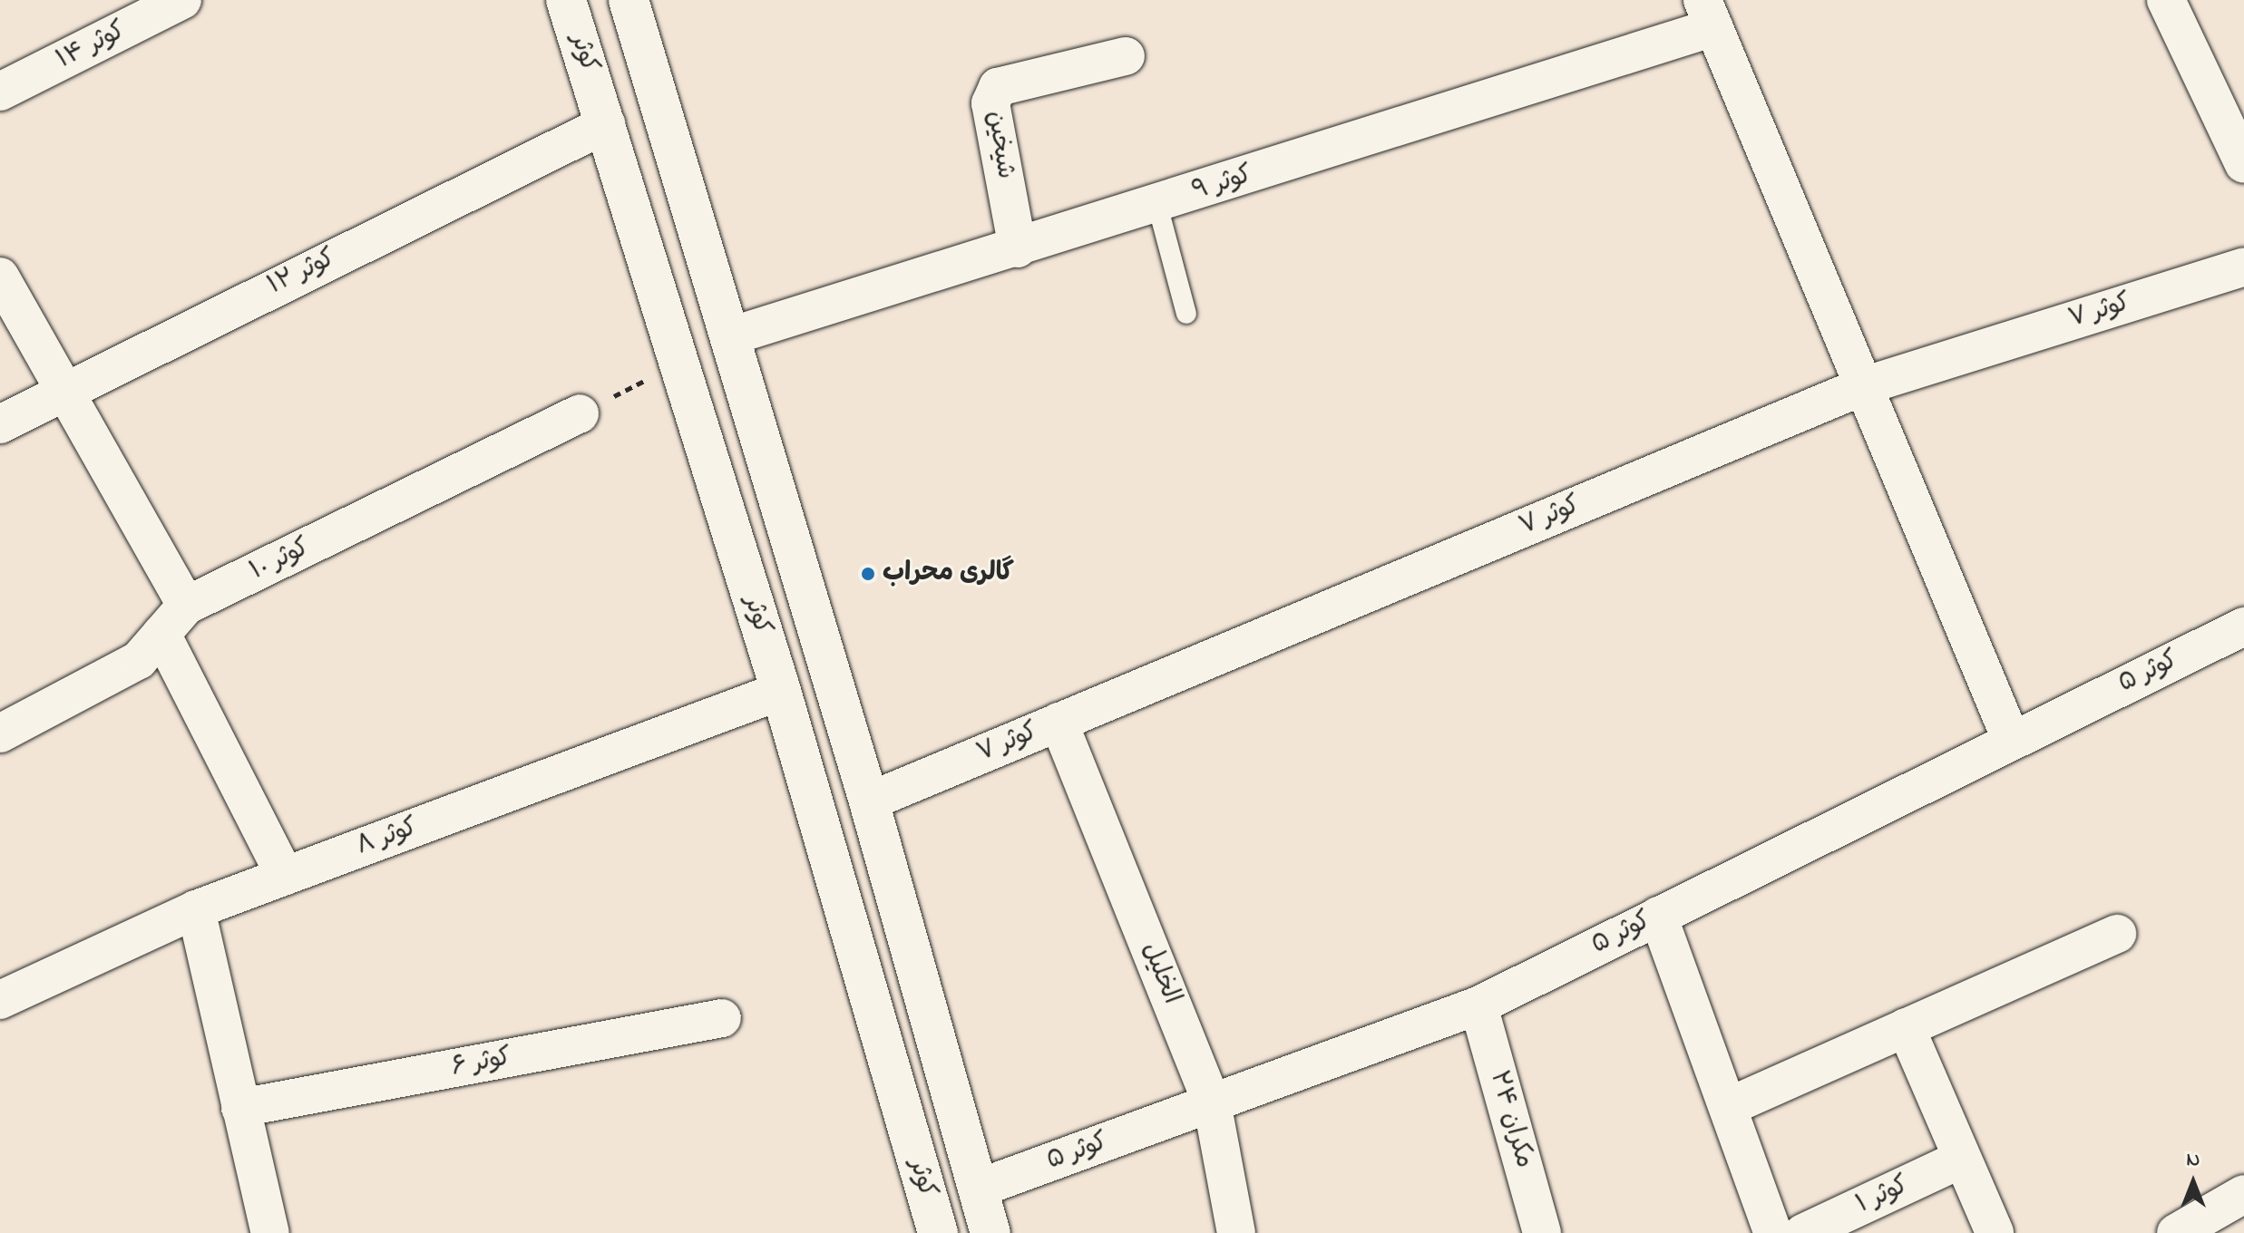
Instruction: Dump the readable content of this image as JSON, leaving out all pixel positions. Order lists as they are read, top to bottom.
{
  "streets": {
    "main road": ["کوثر"],
    "street": [
      "کوثر ۱۴",
      "شیخین",
      "کوثر ۹",
      "کوثر ۱۲",
      "کوثر ۷",
      "کوثر ۱۰",
      "کوثر ۵",
      "کوثر ۸",
      "الخلیل",
      "کوثر ۶",
      "مکران ۲۴",
      "کوثر ۱"
    ]
  },
  "crossings": [
    ["کوثر", "کوثر ۹"],
    ["کوثر", "کوثر ۱۲"],
    ["کوثر", "کوثر ۷"],
    ["کوثر", "کوثر ۵"],
    ["کوثر", "کوثر ۸"],
    ["شیخین", "کوثر ۹"],
    ["کوثر ۷", "الخلیل"],
    ["کوثر ۵", "الخلیل"],
    ["کوثر ۵", "مکران ۲۴"]
  ],
  "places": ["گالری محراب"],
  "north": "top"
}
